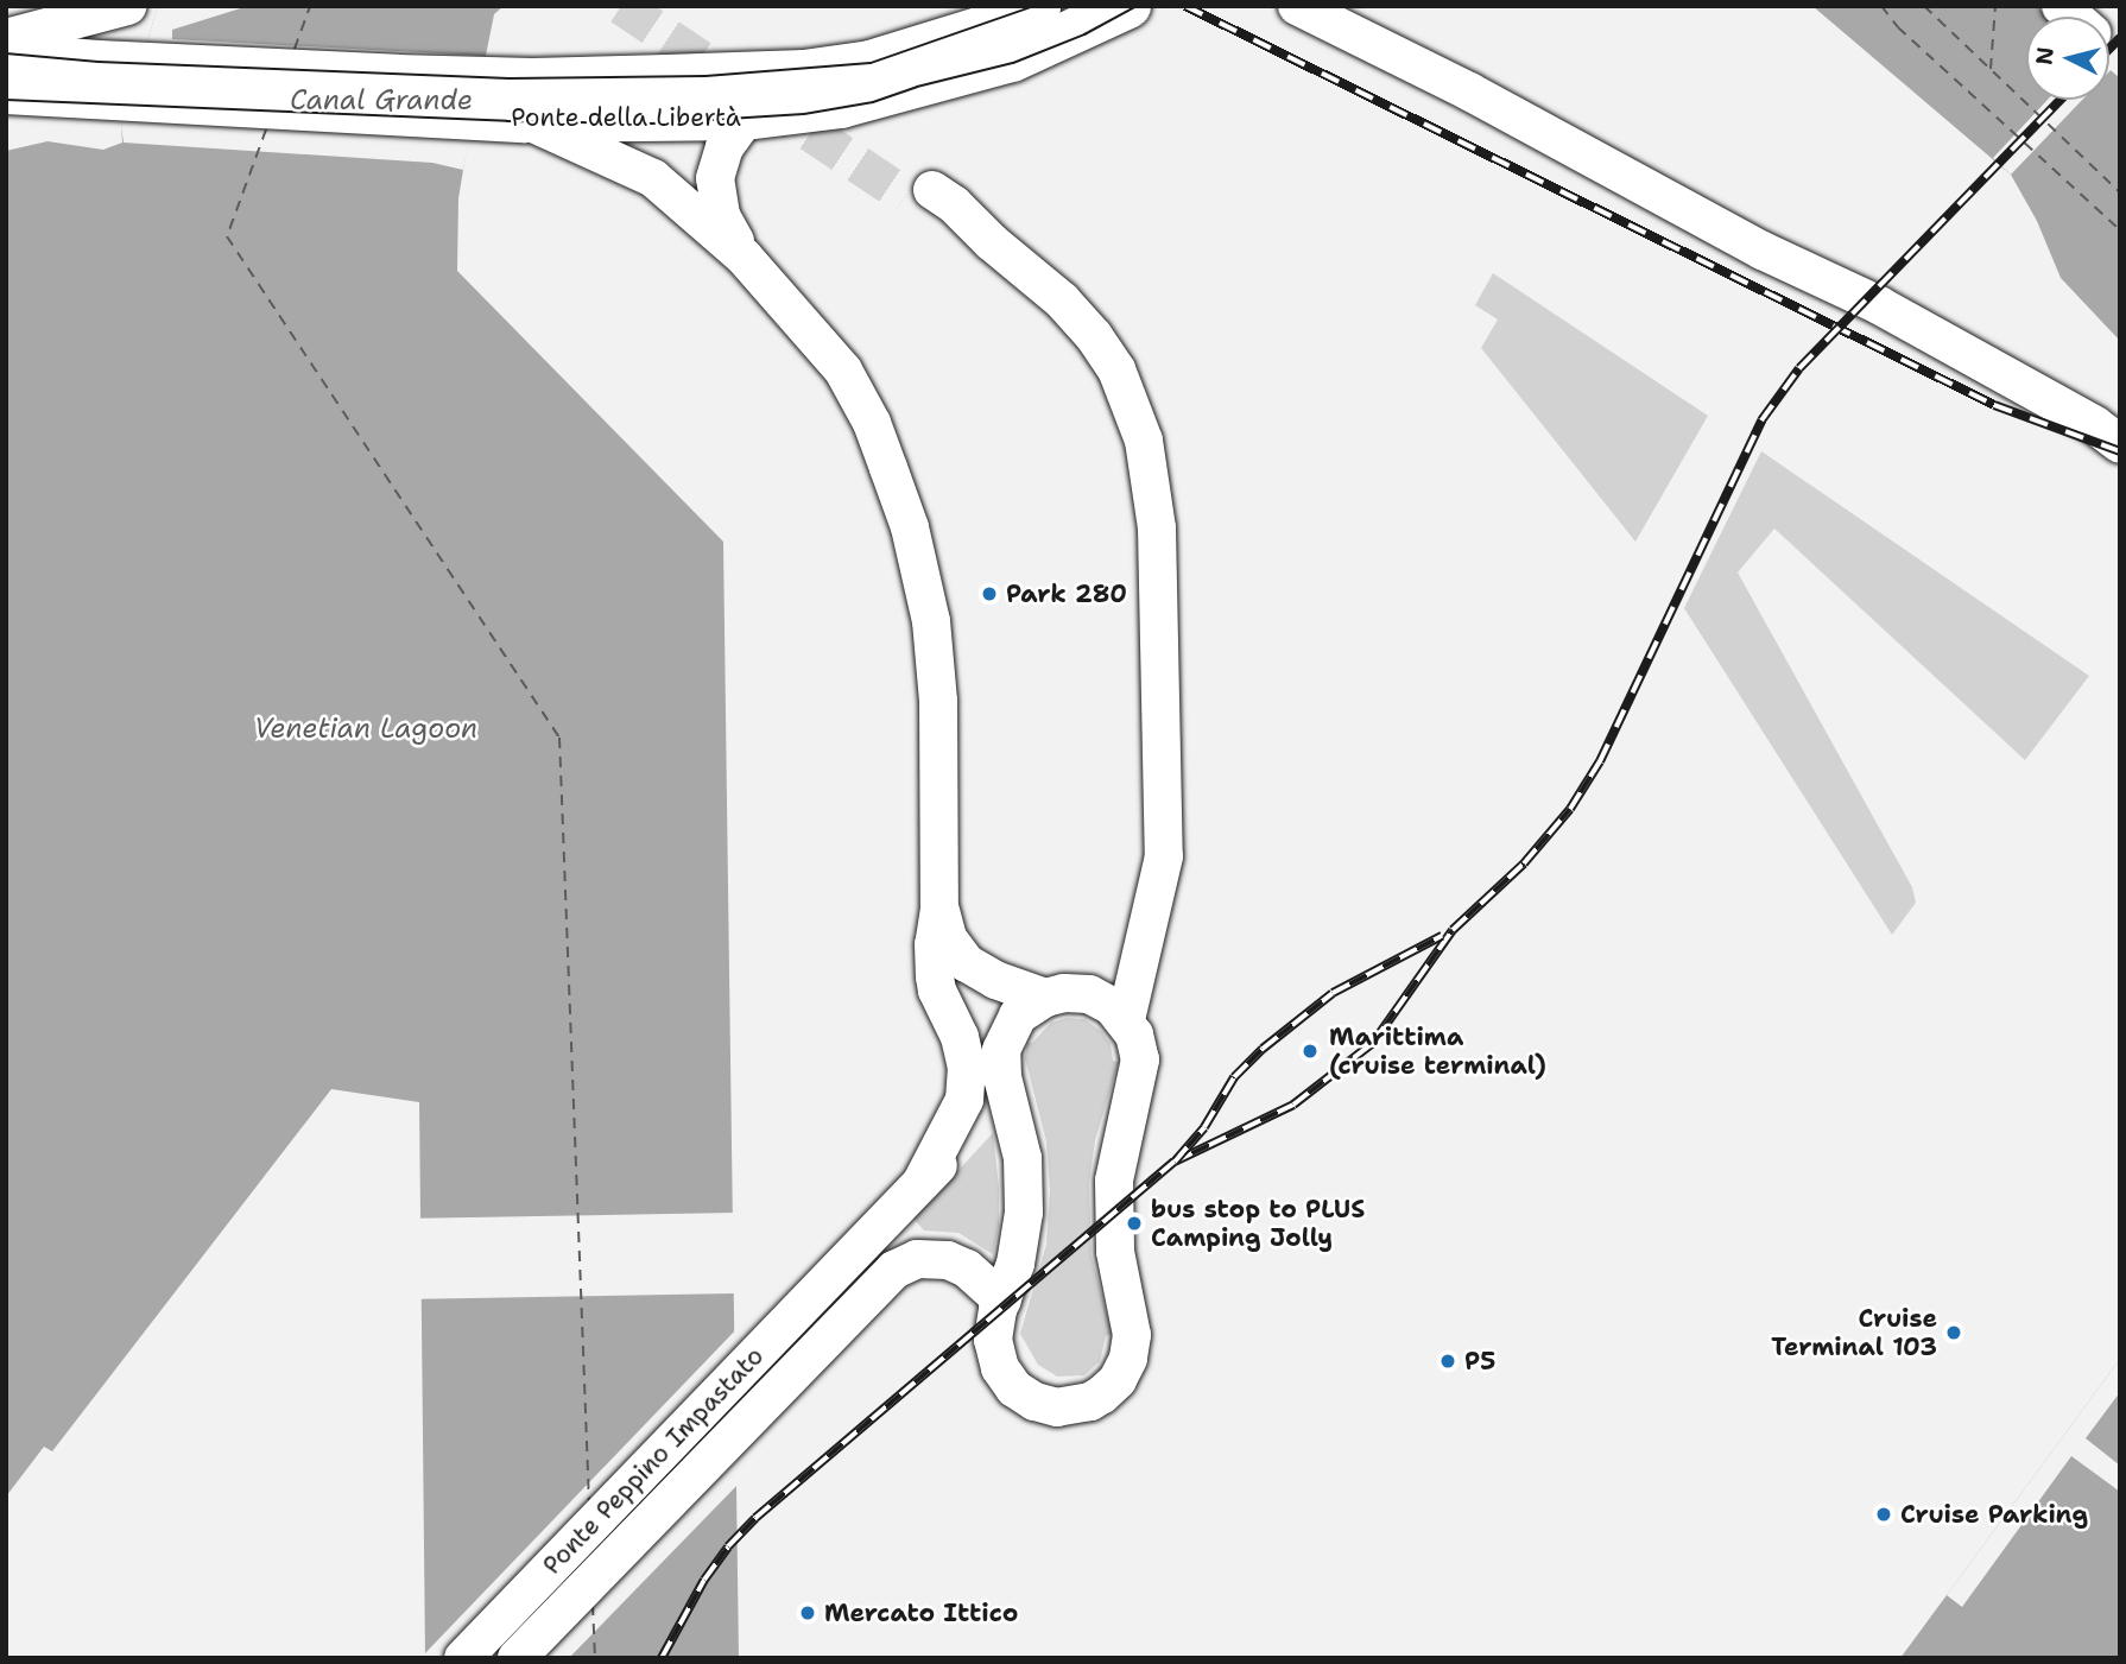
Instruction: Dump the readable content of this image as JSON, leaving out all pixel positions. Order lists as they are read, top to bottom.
{
  "streets": {
    "main road": ["Ponte della Libertà"],
    "street": ["Ponte Peppino Impastato"]
  },
  "water": ["Canal Grande", "Venetian Lagoon"],
  "places": [
    "Park 280",
    "Marittima (cruise terminal)",
    "bus stop to PLUS Camping Jolly",
    "Cruise Terminal 103",
    "P5",
    "Cruise Parking",
    "Mercato Ittico"
  ],
  "north": "left"
}
